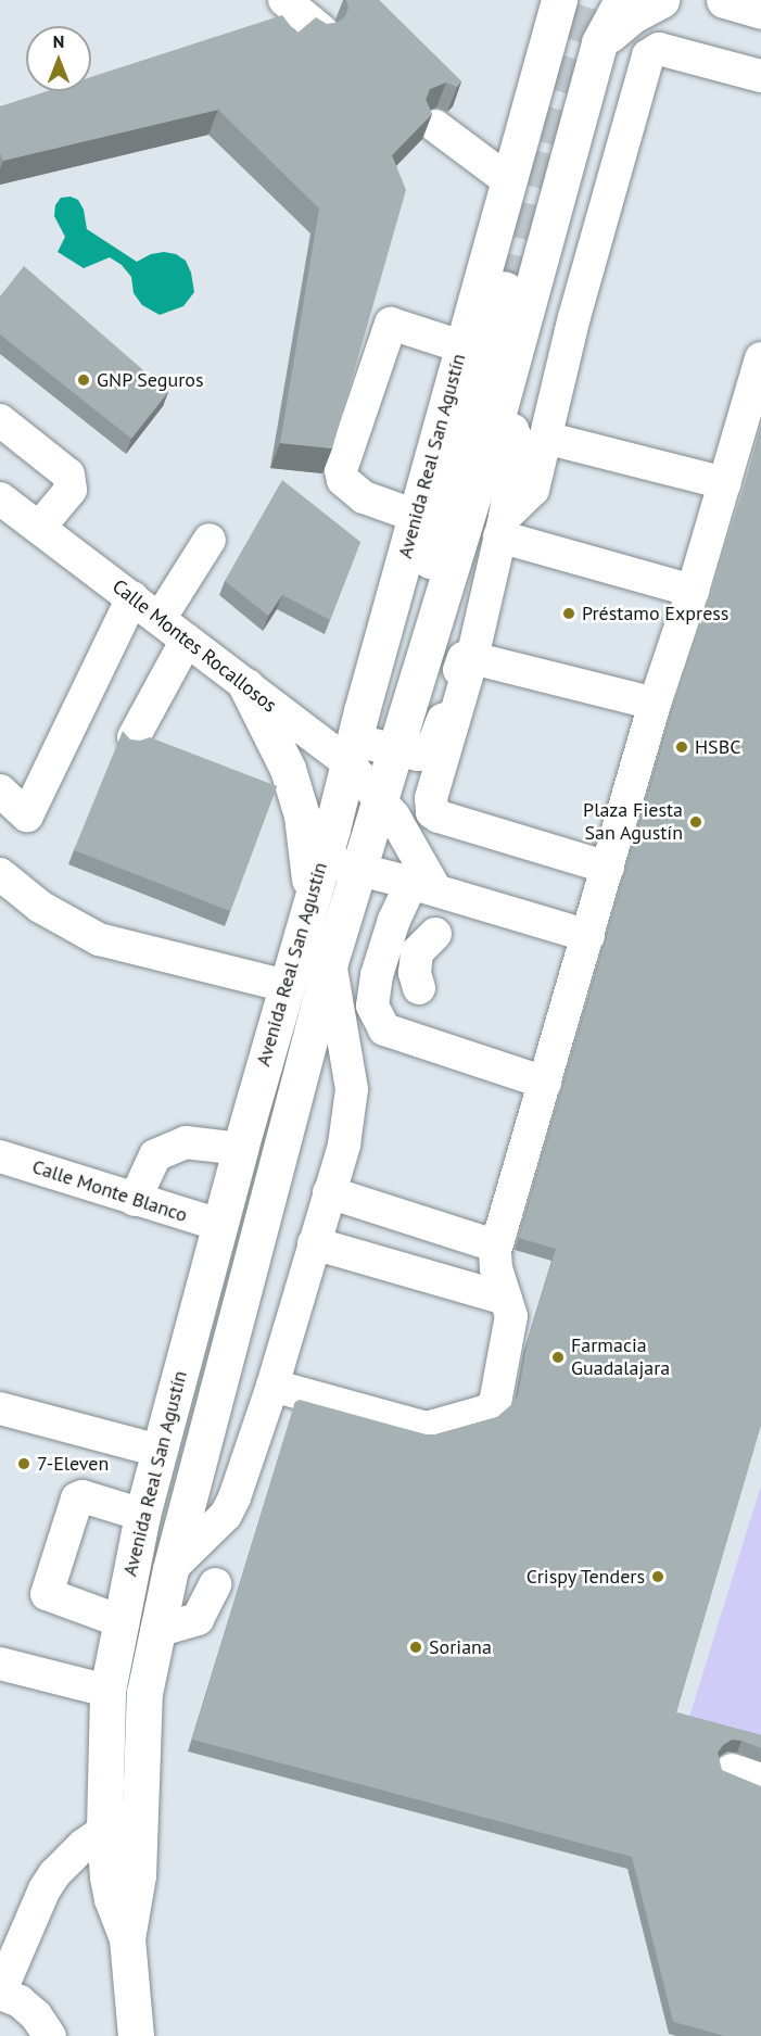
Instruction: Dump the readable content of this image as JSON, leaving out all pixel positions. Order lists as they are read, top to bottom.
{
  "streets": {
    "main road": ["Avenida Real San Agustín"],
    "street": ["Calle Montes Rocallosos", "Calle Monte Blanco"]
  },
  "crossings": [
    ["Avenida Real San Agustín", "Calle Montes Rocallosos"],
    ["Avenida Real San Agustín", "Calle Monte Blanco"]
  ],
  "places": [
    "GNP Seguros",
    "Préstamo Express",
    "HSBC",
    "Plaza Fiesta San Agustín",
    "Farmacia Guadalajara",
    "7-Eleven",
    "Crispy Tenders",
    "Soriana"
  ],
  "north": "top"
}
